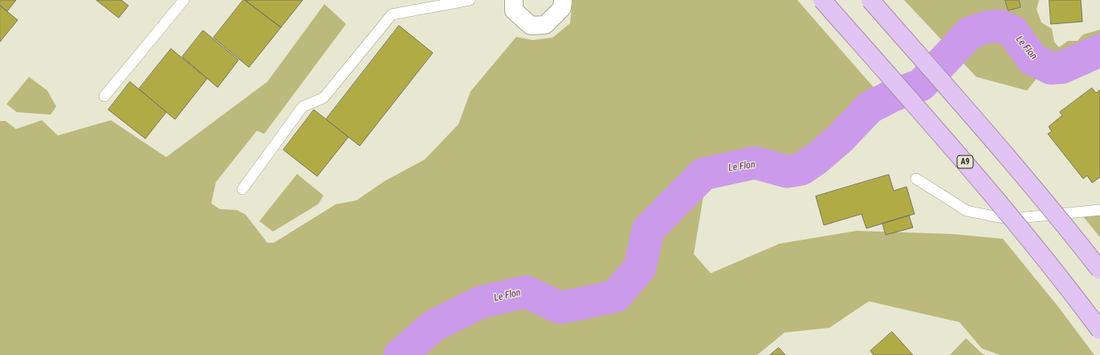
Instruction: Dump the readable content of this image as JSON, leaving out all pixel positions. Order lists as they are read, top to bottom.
{
  "streets": {
    "highway": ["A9"]
  },
  "water": ["Le Flon"]
}
